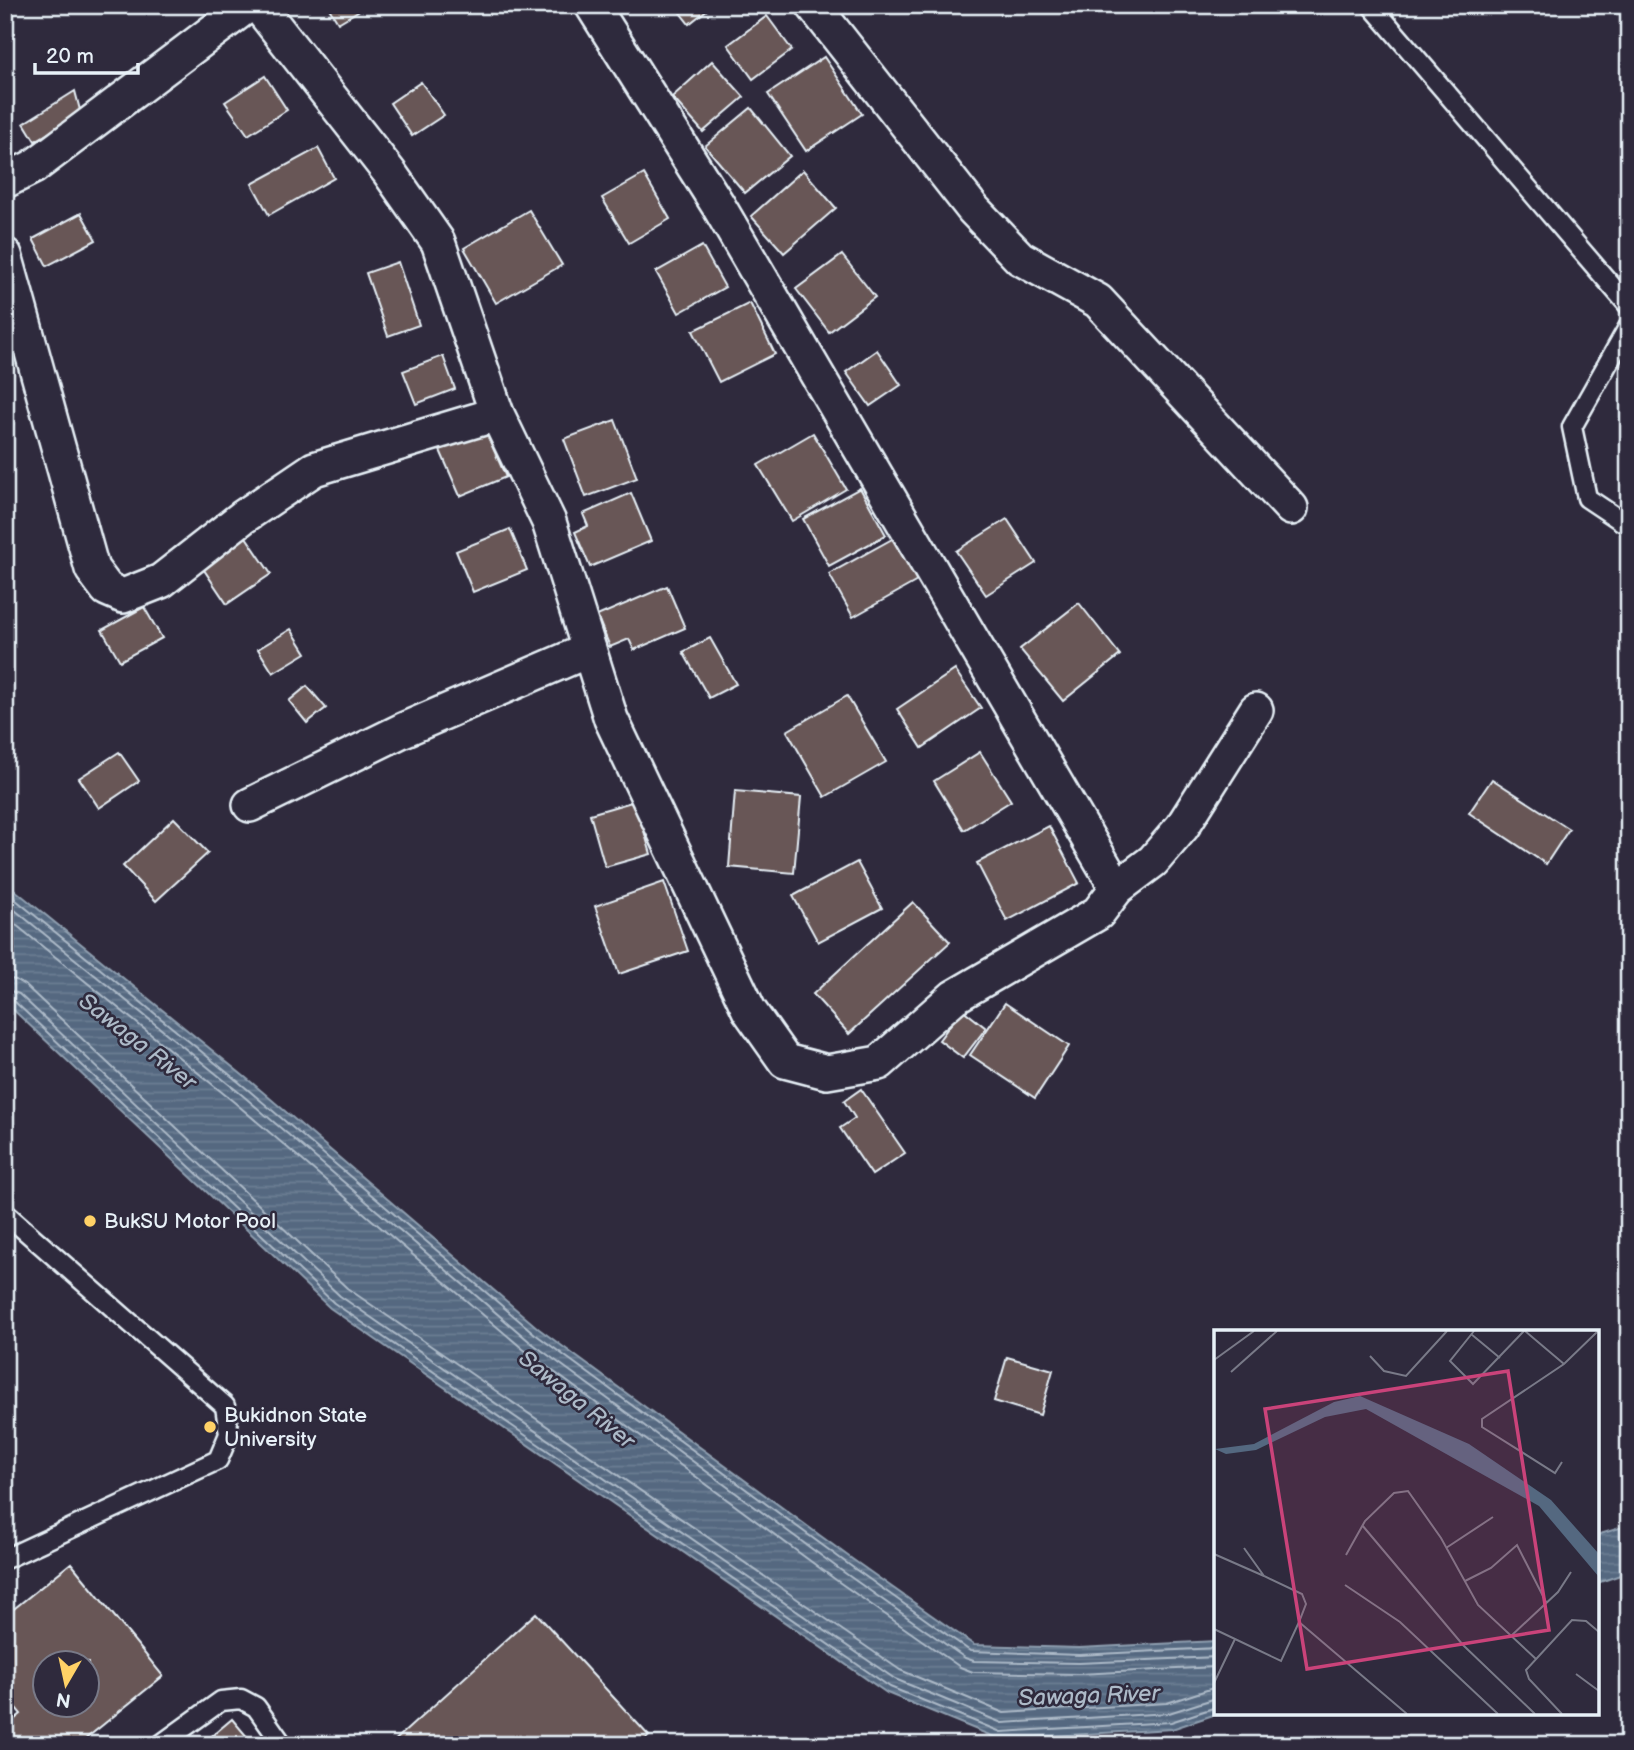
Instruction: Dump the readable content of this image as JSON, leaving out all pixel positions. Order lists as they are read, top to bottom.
{
  "water": ["Sawaga River"],
  "places": ["BukSU Motor Pool", "Bukidnon State University"],
  "scale_bar": "20 m",
  "north": "bottom"
}
